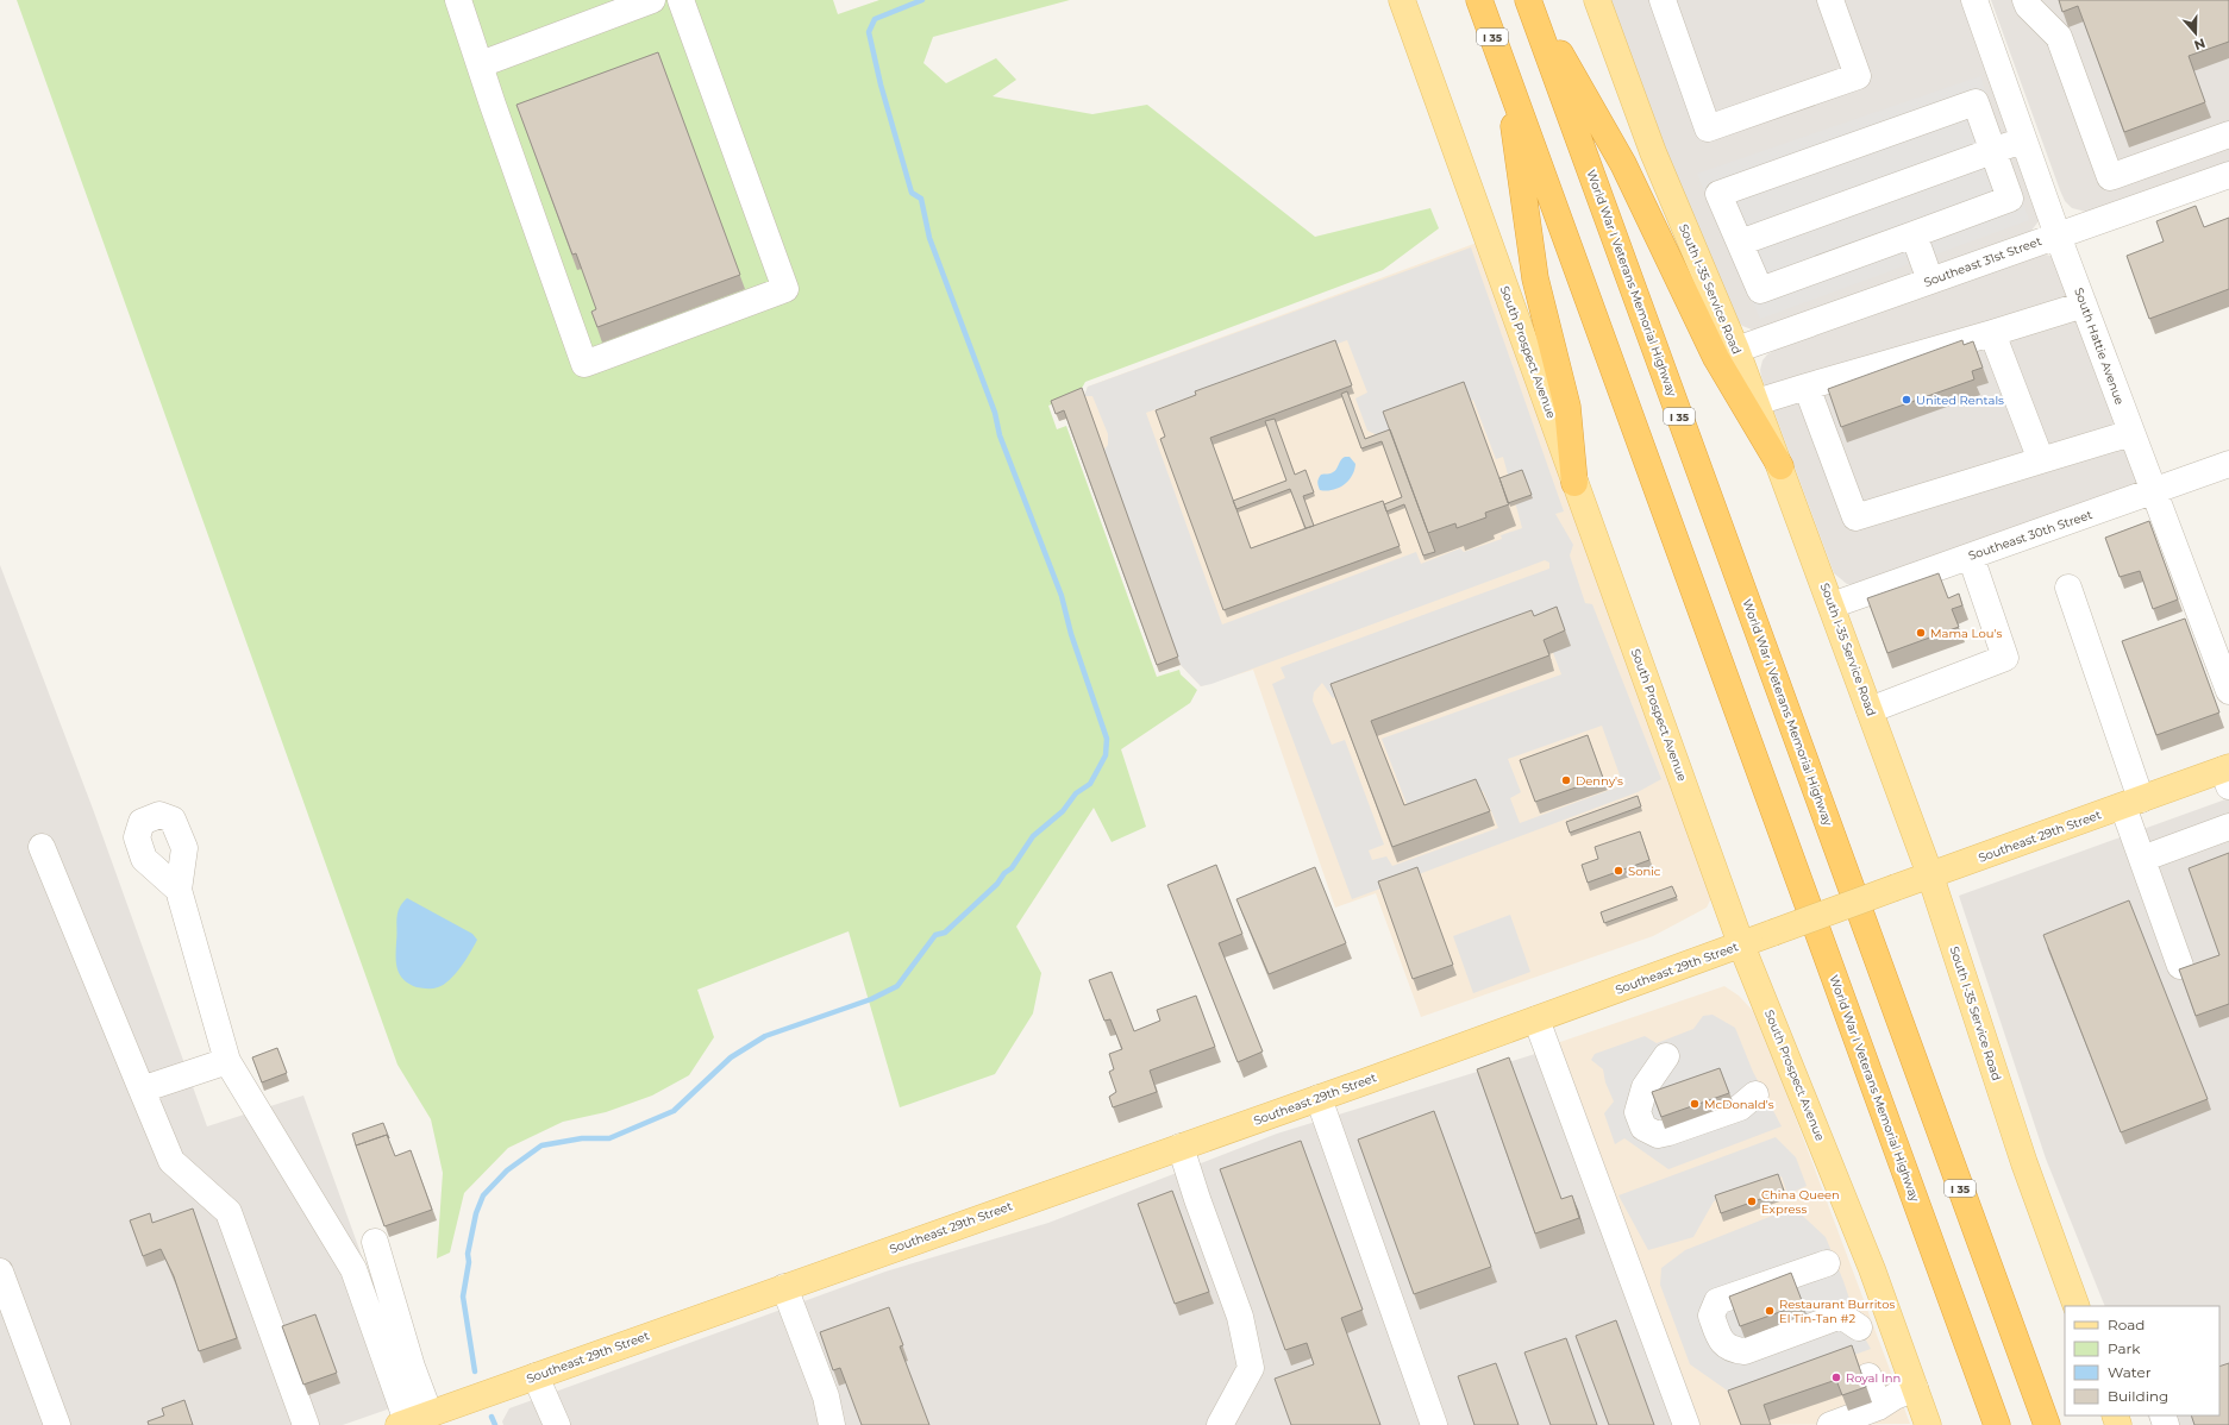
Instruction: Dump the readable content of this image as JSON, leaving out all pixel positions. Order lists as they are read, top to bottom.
{
  "streets": {
    "highway": ["I 35", "World War I Veterans Memorial Highway"],
    "main road": ["South I-35 Service Road", "South Prospect Avenue", "Southeast 29th Street"],
    "street": ["Southeast 31st Street", "South Hattie Avenue", "Southeast 30th Street"]
  },
  "crossings": [
    ["Southeast 31st Street", "South I-35 Service Road"],
    ["Southeast 31st Street", "South Hattie Avenue"],
    ["South I-35 Service Road", "Southeast 30th Street"],
    ["South I-35 Service Road", "Southeast 29th Street"],
    ["South Hattie Avenue", "Southeast 30th Street"],
    ["South Prospect Avenue", "Southeast 29th Street"]
  ],
  "places": [
    "United Rentals",
    "Mama Lou's",
    "Denny's",
    "Sonic",
    "McDonald's",
    "China Queen Express",
    "Restaurant Burritos El Tin-Tan #2",
    "Royal Inn"
  ],
  "legend": [
    "Road",
    "Park",
    "Water",
    "Building"
  ],
  "north": "bottom"
}
